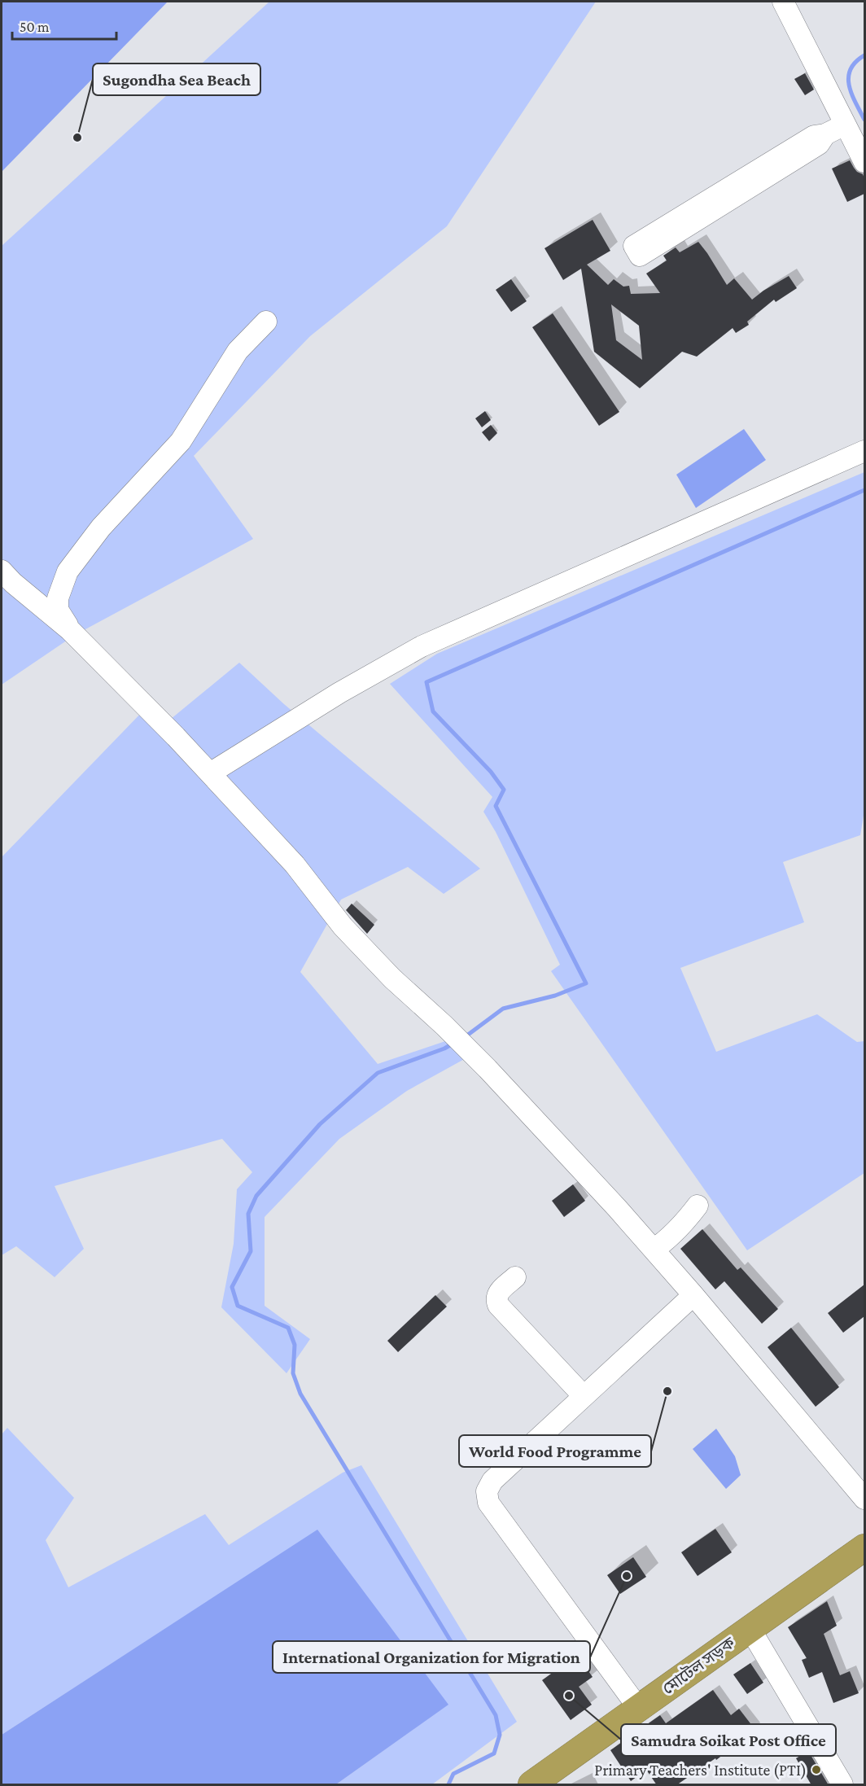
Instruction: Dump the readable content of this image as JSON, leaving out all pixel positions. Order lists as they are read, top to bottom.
{
  "streets": {
    "highway": ["মোটেল সড়ক"]
  },
  "places": [
    "Sugondha Sea Beach",
    "World Food Programme",
    "International Organization for Migration",
    "Samudra Soikat Post Office",
    "Primary Teachers' Institute (PTI)"
  ],
  "scale_bar": "50 m"
}
